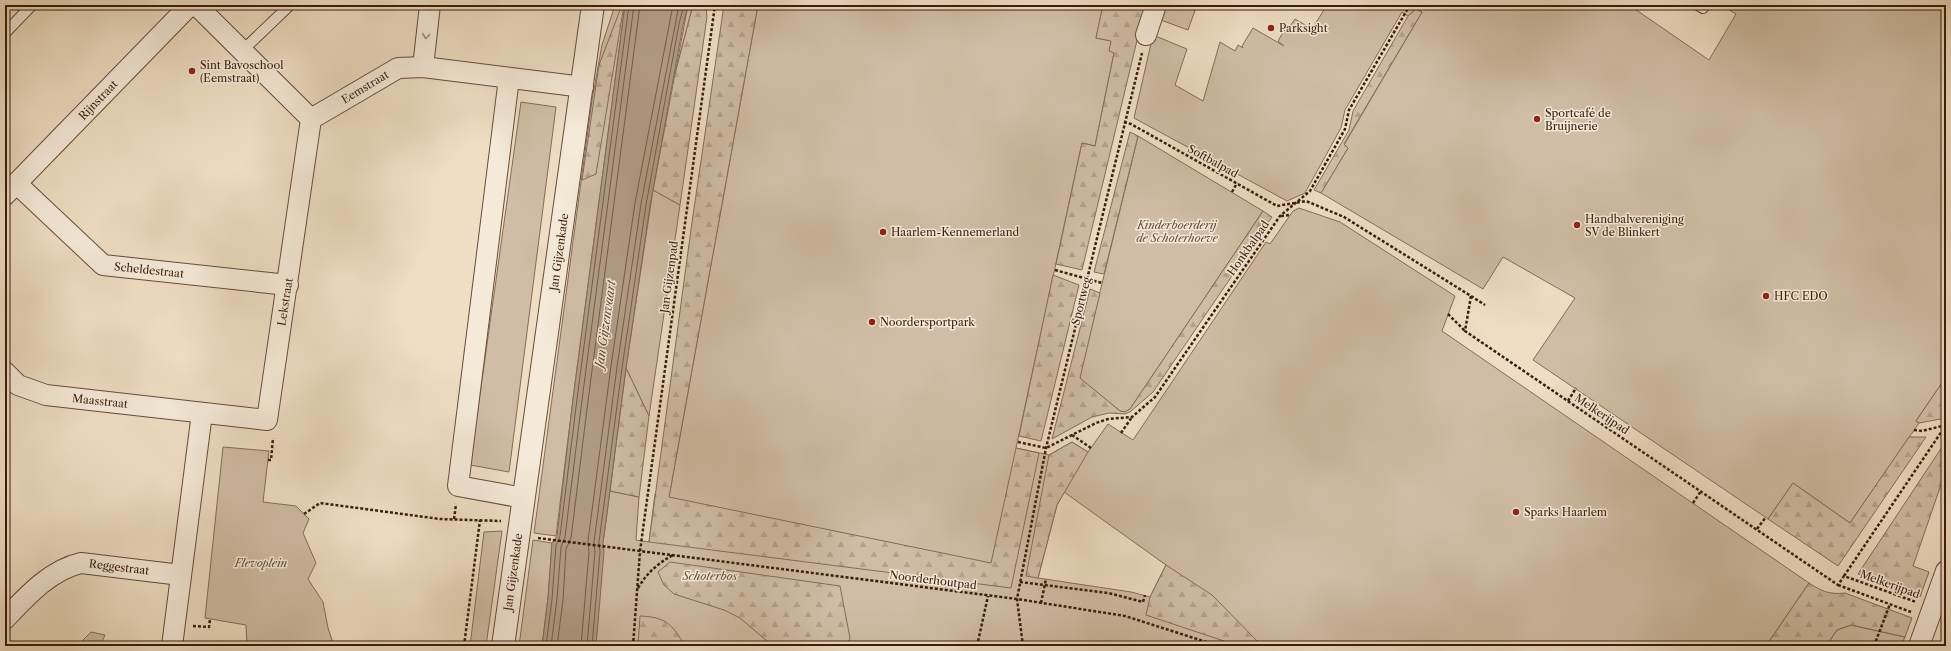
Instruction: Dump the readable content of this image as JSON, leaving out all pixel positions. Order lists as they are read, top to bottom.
{
  "streets": {
    "street": [
      "Eemstraat",
      "Rijnstraat",
      "Jan Gijzenkade",
      "Scheldestraat",
      "Lekstraat",
      "Maasstraat",
      "Reggestraat"
    ],
    "path": [
      "Softbalpad",
      "Honkbalpad",
      "Jan Gijzenpad",
      "Sportweg",
      "Melkerijpad",
      "Noorderhoutpad"
    ]
  },
  "crossings": [
    ["Eemstraat", "Jan Gijzenkade"],
    ["Eemstraat", "Lekstraat"],
    ["Rijnstraat", "Scheldestraat"],
    ["Softbalpad", "Honkbalpad"],
    ["Softbalpad", "Sportweg"],
    ["Scheldestraat", "Lekstraat"],
    ["Jan Gijzenpad", "Noorderhoutpad"],
    ["Sportweg", "Noorderhoutpad"]
  ],
  "water": ["Jan Gijzenvaart"],
  "parks": ["Kinderboerderij de Schoterhoeve", "Flevoplein", "Schoterbos"],
  "places": [
    "Parksight",
    "Sint Bavoschool (Eemstraat)",
    "Sportcafé de Bruijnerie",
    "Handbalvereniging SV de Blinkert",
    "Haarlem-Kennemerland",
    "HFC EDO",
    "Noordersportpark",
    "Sparks Haarlem"
  ]
}
